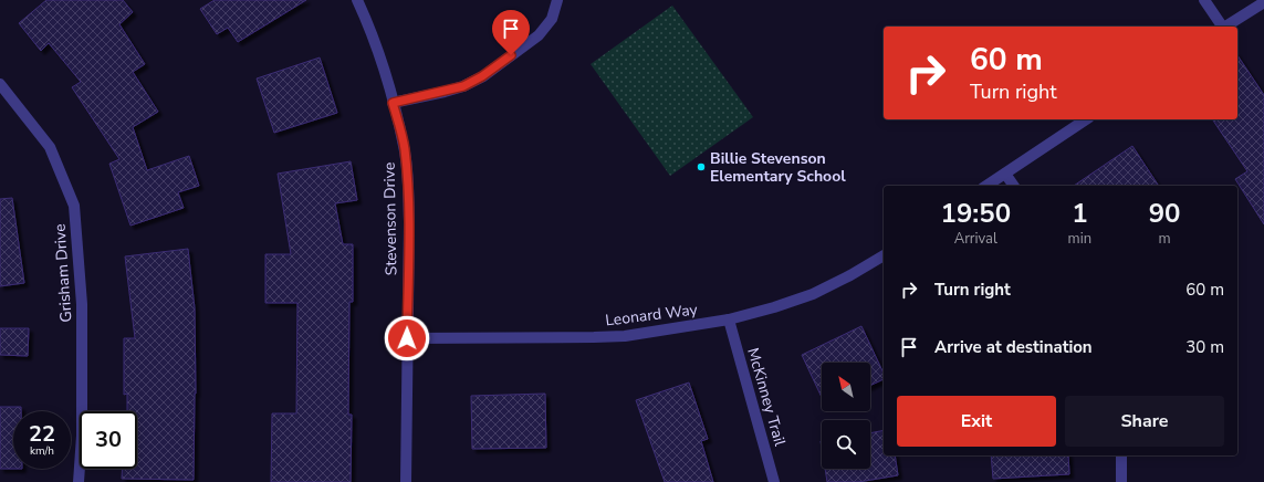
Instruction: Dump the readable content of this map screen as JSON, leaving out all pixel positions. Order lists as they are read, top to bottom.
{
  "streets": {
    "street": [
      "Stevenson Drive",
      "Grisham Drive",
      "Leonard Way",
      "McKinney Trail"
    ]
  },
  "crossings": [
    ["Stevenson Drive", "Leonard Way"],
    ["Leonard Way", "McKinney Trail"]
  ],
  "places": ["Billie Stevenson Elementary School"],
  "north": "top left",
  "page": {
    "turn": ["60 m", "Turn right"],
    "eta": [
      "19:50",
      "Arrival",
      "1",
      "min",
      "90",
      "m"
    ],
    "list": [
      {
        "name": "Turn right",
        "value": "60 m"
      },
      {
        "name": "Arrive at destination",
        "value": "30 m"
      }
    ],
    "buttons": ["Exit", "Share"],
    "speed": "22 km/h",
    "limit": "30"
  }
}
